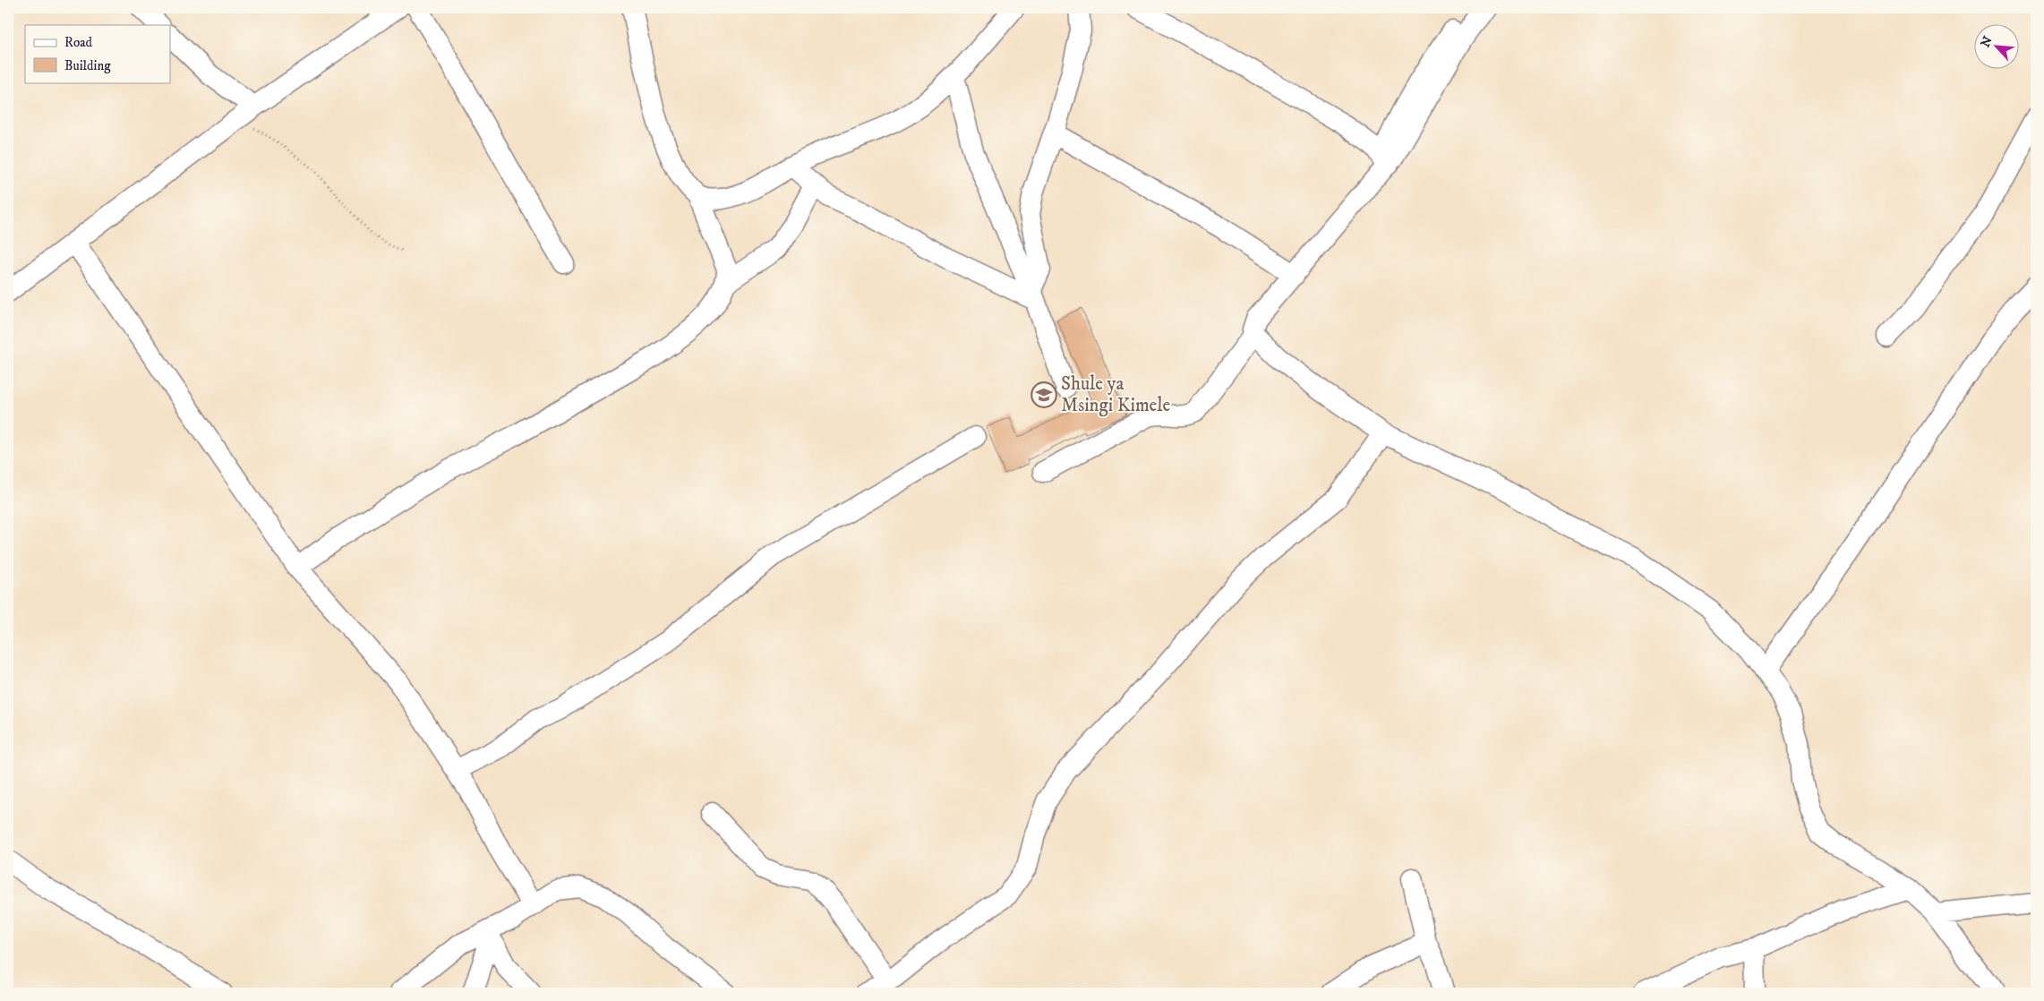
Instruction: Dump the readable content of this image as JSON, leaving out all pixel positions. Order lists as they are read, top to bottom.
{
  "places": {
    "school or university": ["Shule ya Msingi Kimele"]
  },
  "legend": ["Road", "Building"],
  "north": "top left"
}
